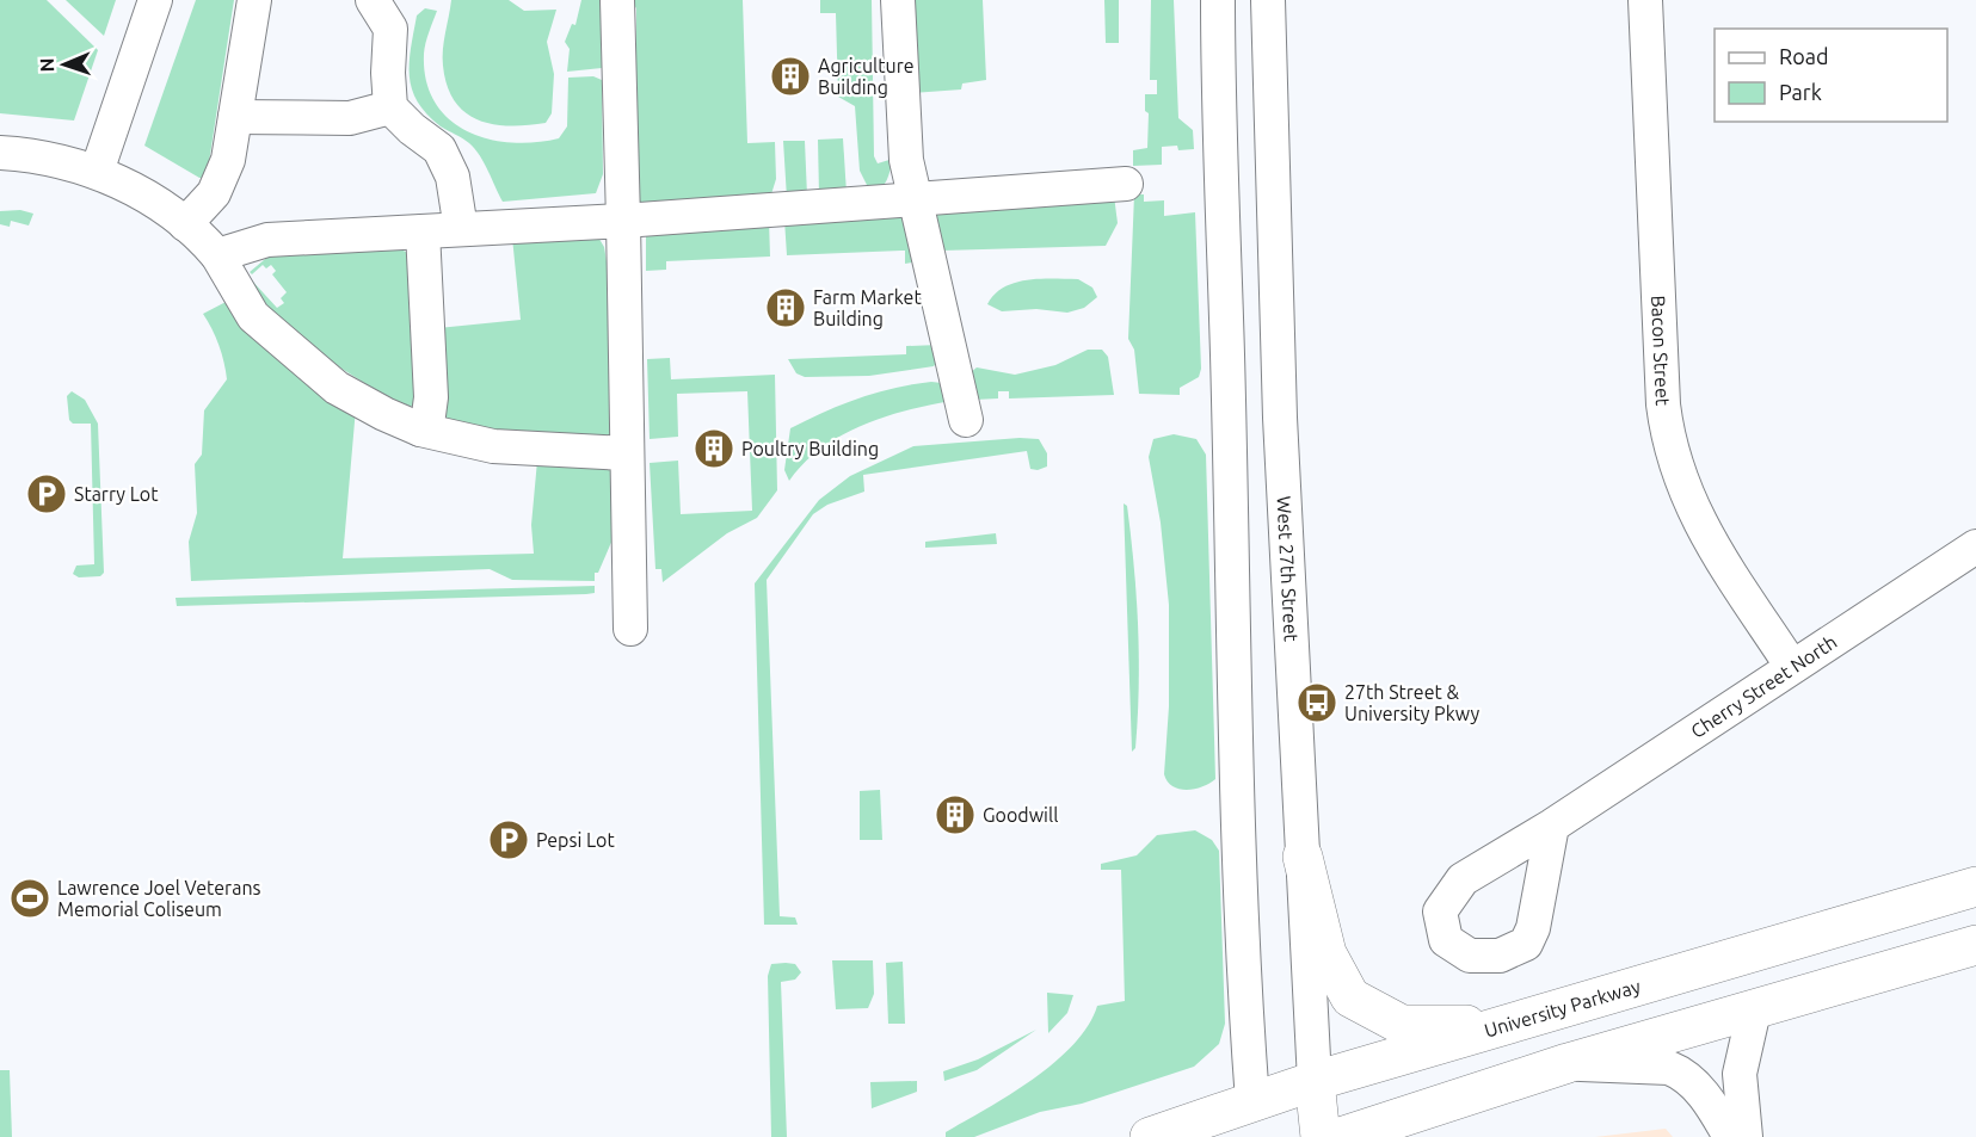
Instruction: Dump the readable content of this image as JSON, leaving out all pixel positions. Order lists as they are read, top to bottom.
{
  "streets": {
    "main road": ["West 27th Street", "University Parkway"],
    "street": ["Bacon Street", "Cherry Street North"]
  },
  "crossings": [
    ["Bacon Street", "Cherry Street North"],
    ["West 27th Street", "University Parkway"]
  ],
  "places": {
    "building": [
      "Agriculture Building",
      "Farm Market Building",
      "Poultry Building",
      "Goodwill"
    ],
    "parking": ["Starry Lot", "Pepsi Lot"],
    "bus stop": ["27th Street & University Pkwy"],
    "sports": ["Lawrence Joel Veterans Memorial Coliseum"]
  },
  "legend": ["Road", "Park"],
  "north": "left"
}
